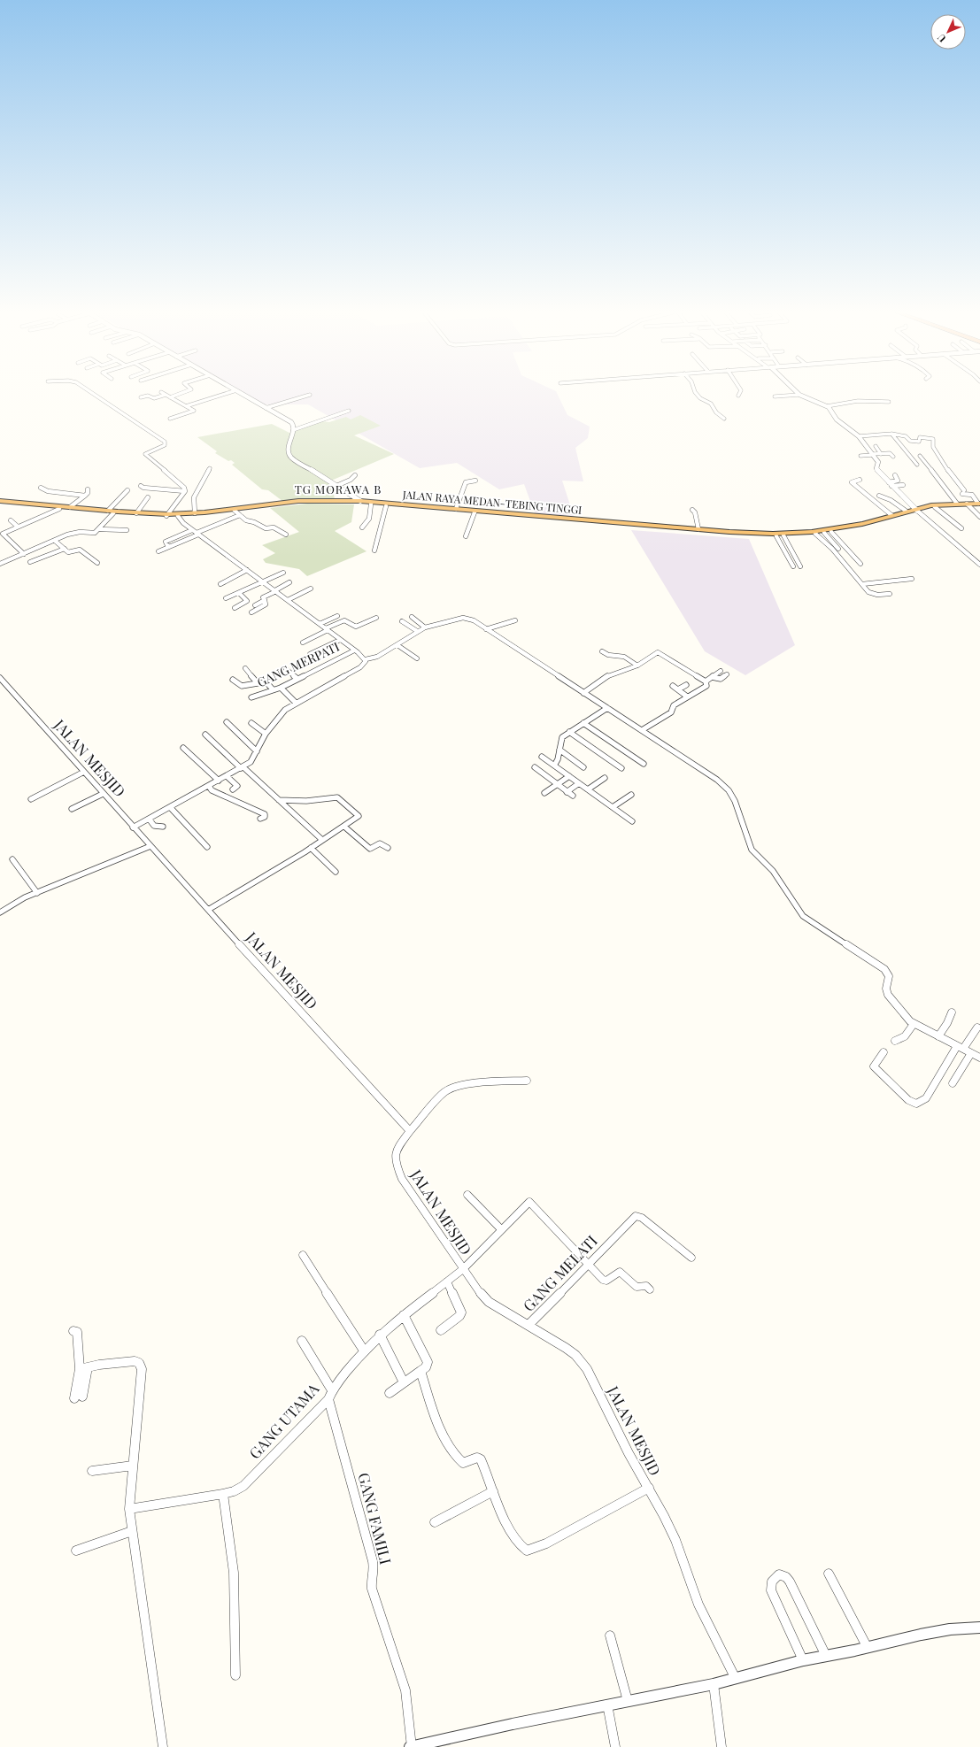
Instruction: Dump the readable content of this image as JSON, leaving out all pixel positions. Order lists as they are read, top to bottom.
{
  "streets": {
    "highway": ["JALAN RAYA MEDAN-TEBING TINGGI"],
    "street": [
      "GANG MERPATI",
      "JALAN MESJID",
      "GANG MELATI",
      "GANG UTAMA",
      "GANG FAMILI"
    ]
  },
  "crossings": [
    ["JALAN MESJID", "GANG MELATI"],
    ["JALAN MESJID", "GANG UTAMA"],
    ["GANG MELATI", "GANG UTAMA"],
    ["GANG UTAMA", "GANG FAMILI"]
  ],
  "districts": ["TG MORAWA B"],
  "north": "bottom left"
}
